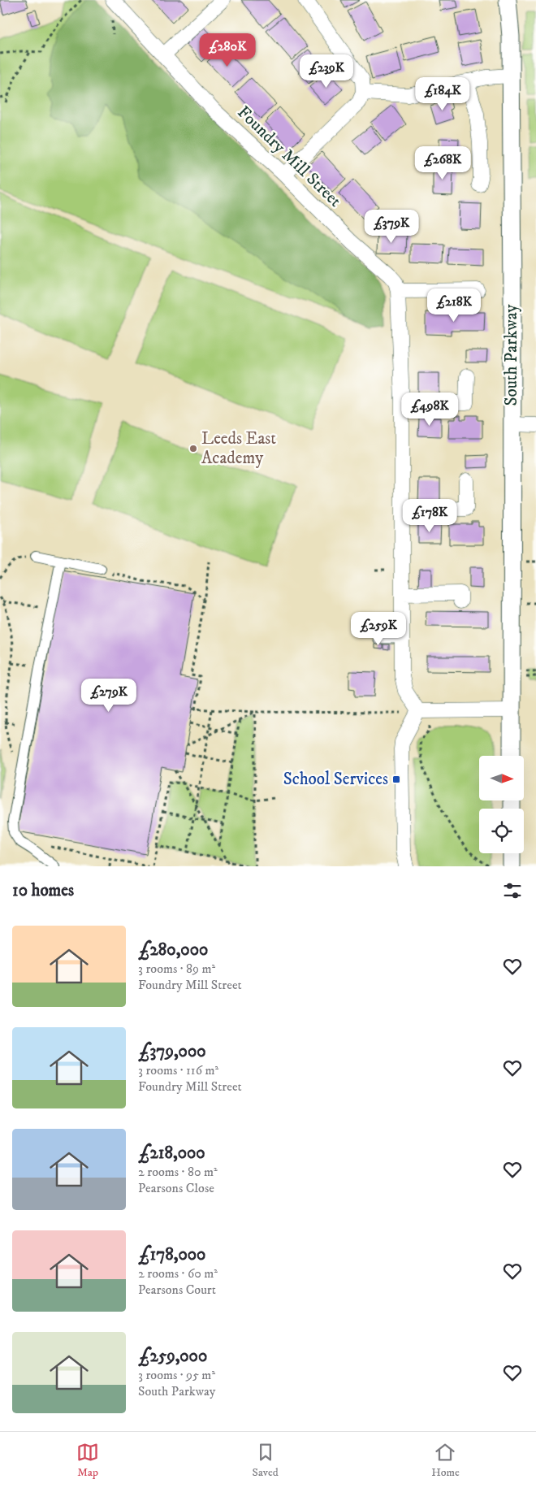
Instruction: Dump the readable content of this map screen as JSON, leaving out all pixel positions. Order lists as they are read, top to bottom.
{
  "streets": {
    "street": ["Foundry Mill Street", "South Parkway"]
  },
  "places": {
    "other": ["Leeds East Academy"],
    "transit": ["School Services"]
  },
  "north": "right",
  "page": {
    "price": [
      "£280K",
      "£239K",
      "£184K",
      "£268K",
      "£379K",
      "£218K",
      "£498K",
      "£178K",
      "£259K",
      "£279K"
    ],
    "heading": "10 homes",
    "list": [
      {
        "name": "£280,000",
        "note": "3 rooms · 89 m² · Foundry Mill Street"
      },
      {
        "name": "£379,000",
        "note": "3 rooms · 116 m² · Foundry Mill Street"
      },
      {
        "name": "£218,000",
        "note": "2 rooms · 80 m² · Pearsons Close"
      },
      {
        "name": "£178,000",
        "note": "2 rooms · 60 m² · Pearsons Court"
      },
      {
        "name": "£259,000",
        "note": "3 rooms · 95 m² · South Parkway"
      }
    ],
    "tabs": ["Map", "Saved", "Home"]
  }
}
